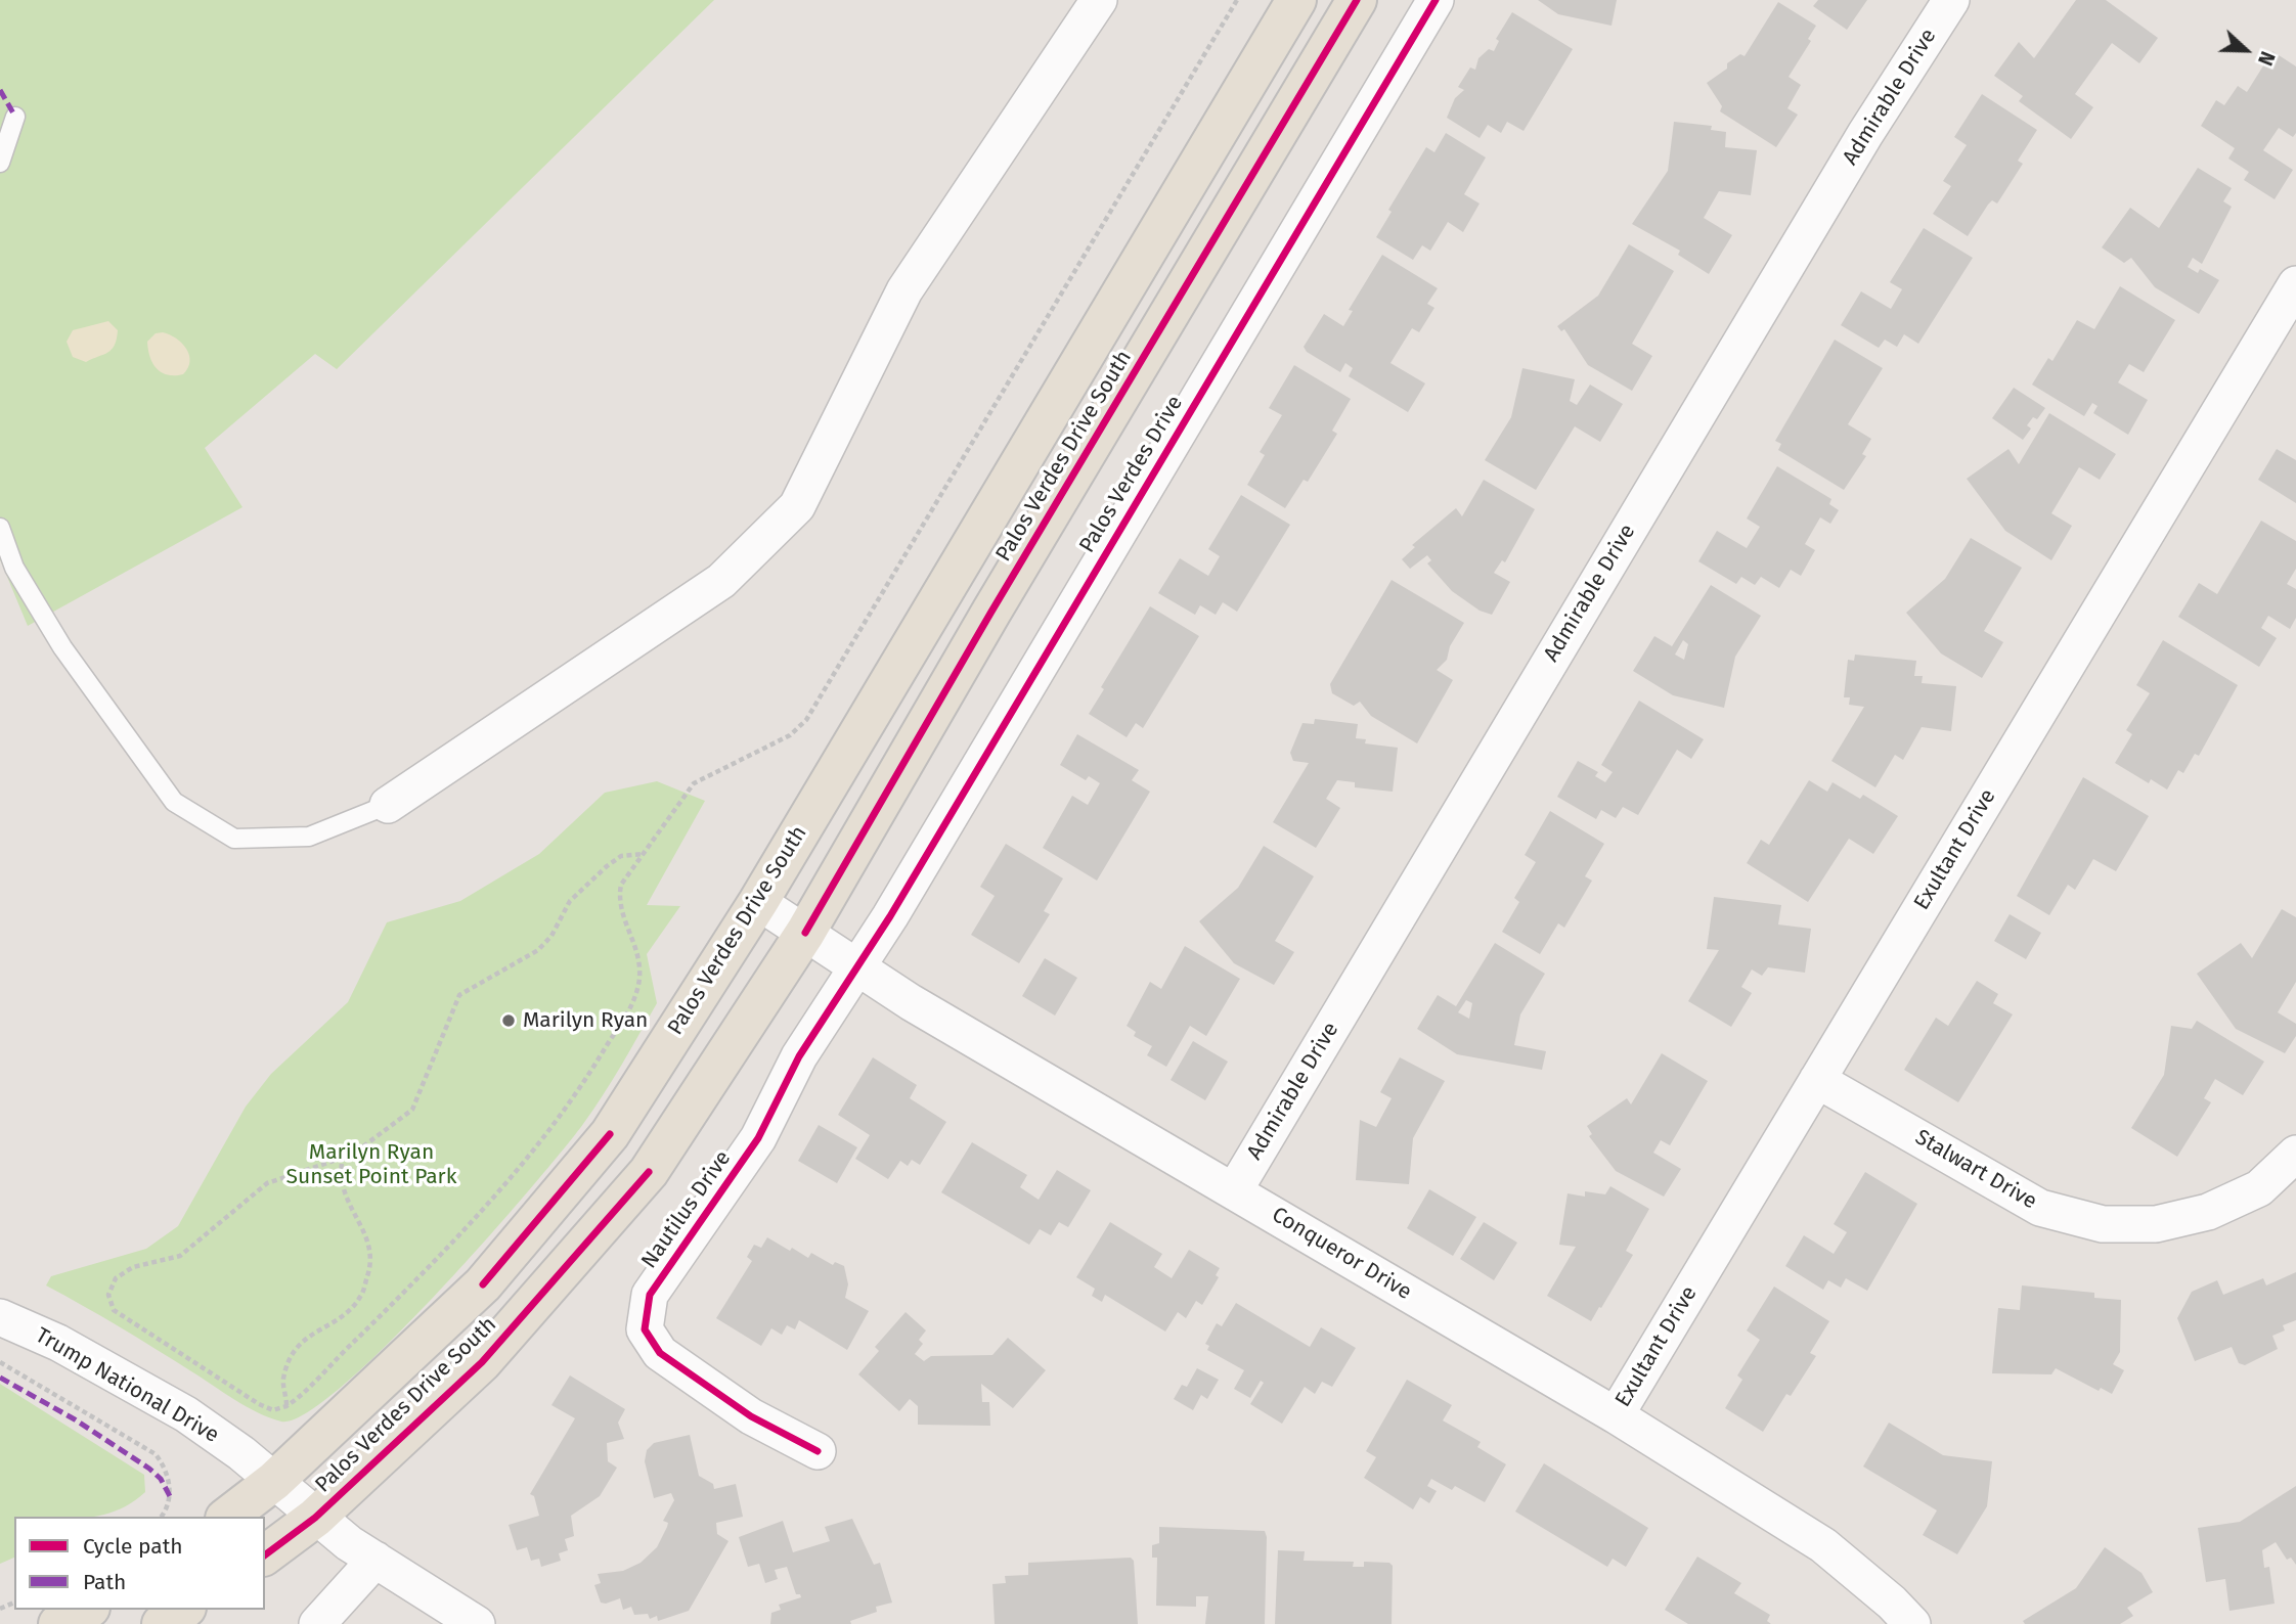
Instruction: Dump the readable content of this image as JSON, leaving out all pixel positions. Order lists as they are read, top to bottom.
{
  "streets": {
    "main road": ["Palos Verdes Drive South"],
    "street": [
      "Admirable Drive",
      "Palos Verdes Drive",
      "Exultant Drive",
      "Stalwart Drive",
      "Nautilus Drive",
      "Conqueror Drive",
      "Trump National Drive"
    ]
  },
  "crossings": [
    ["Admirable Drive", "Conqueror Drive"],
    ["Palos Verdes Drive South", "Conqueror Drive"],
    ["Palos Verdes Drive South", "Trump National Drive"],
    ["Palos Verdes Drive", "Nautilus Drive"],
    ["Palos Verdes Drive", "Conqueror Drive"],
    ["Exultant Drive", "Stalwart Drive"],
    ["Exultant Drive", "Conqueror Drive"],
    ["Nautilus Drive", "Conqueror Drive"]
  ],
  "parks": ["Marilyn Ryan Sunset Point Park"],
  "places": ["Marilyn Ryan"],
  "legend": ["Cycle path", "Path"],
  "north": "right"
}
